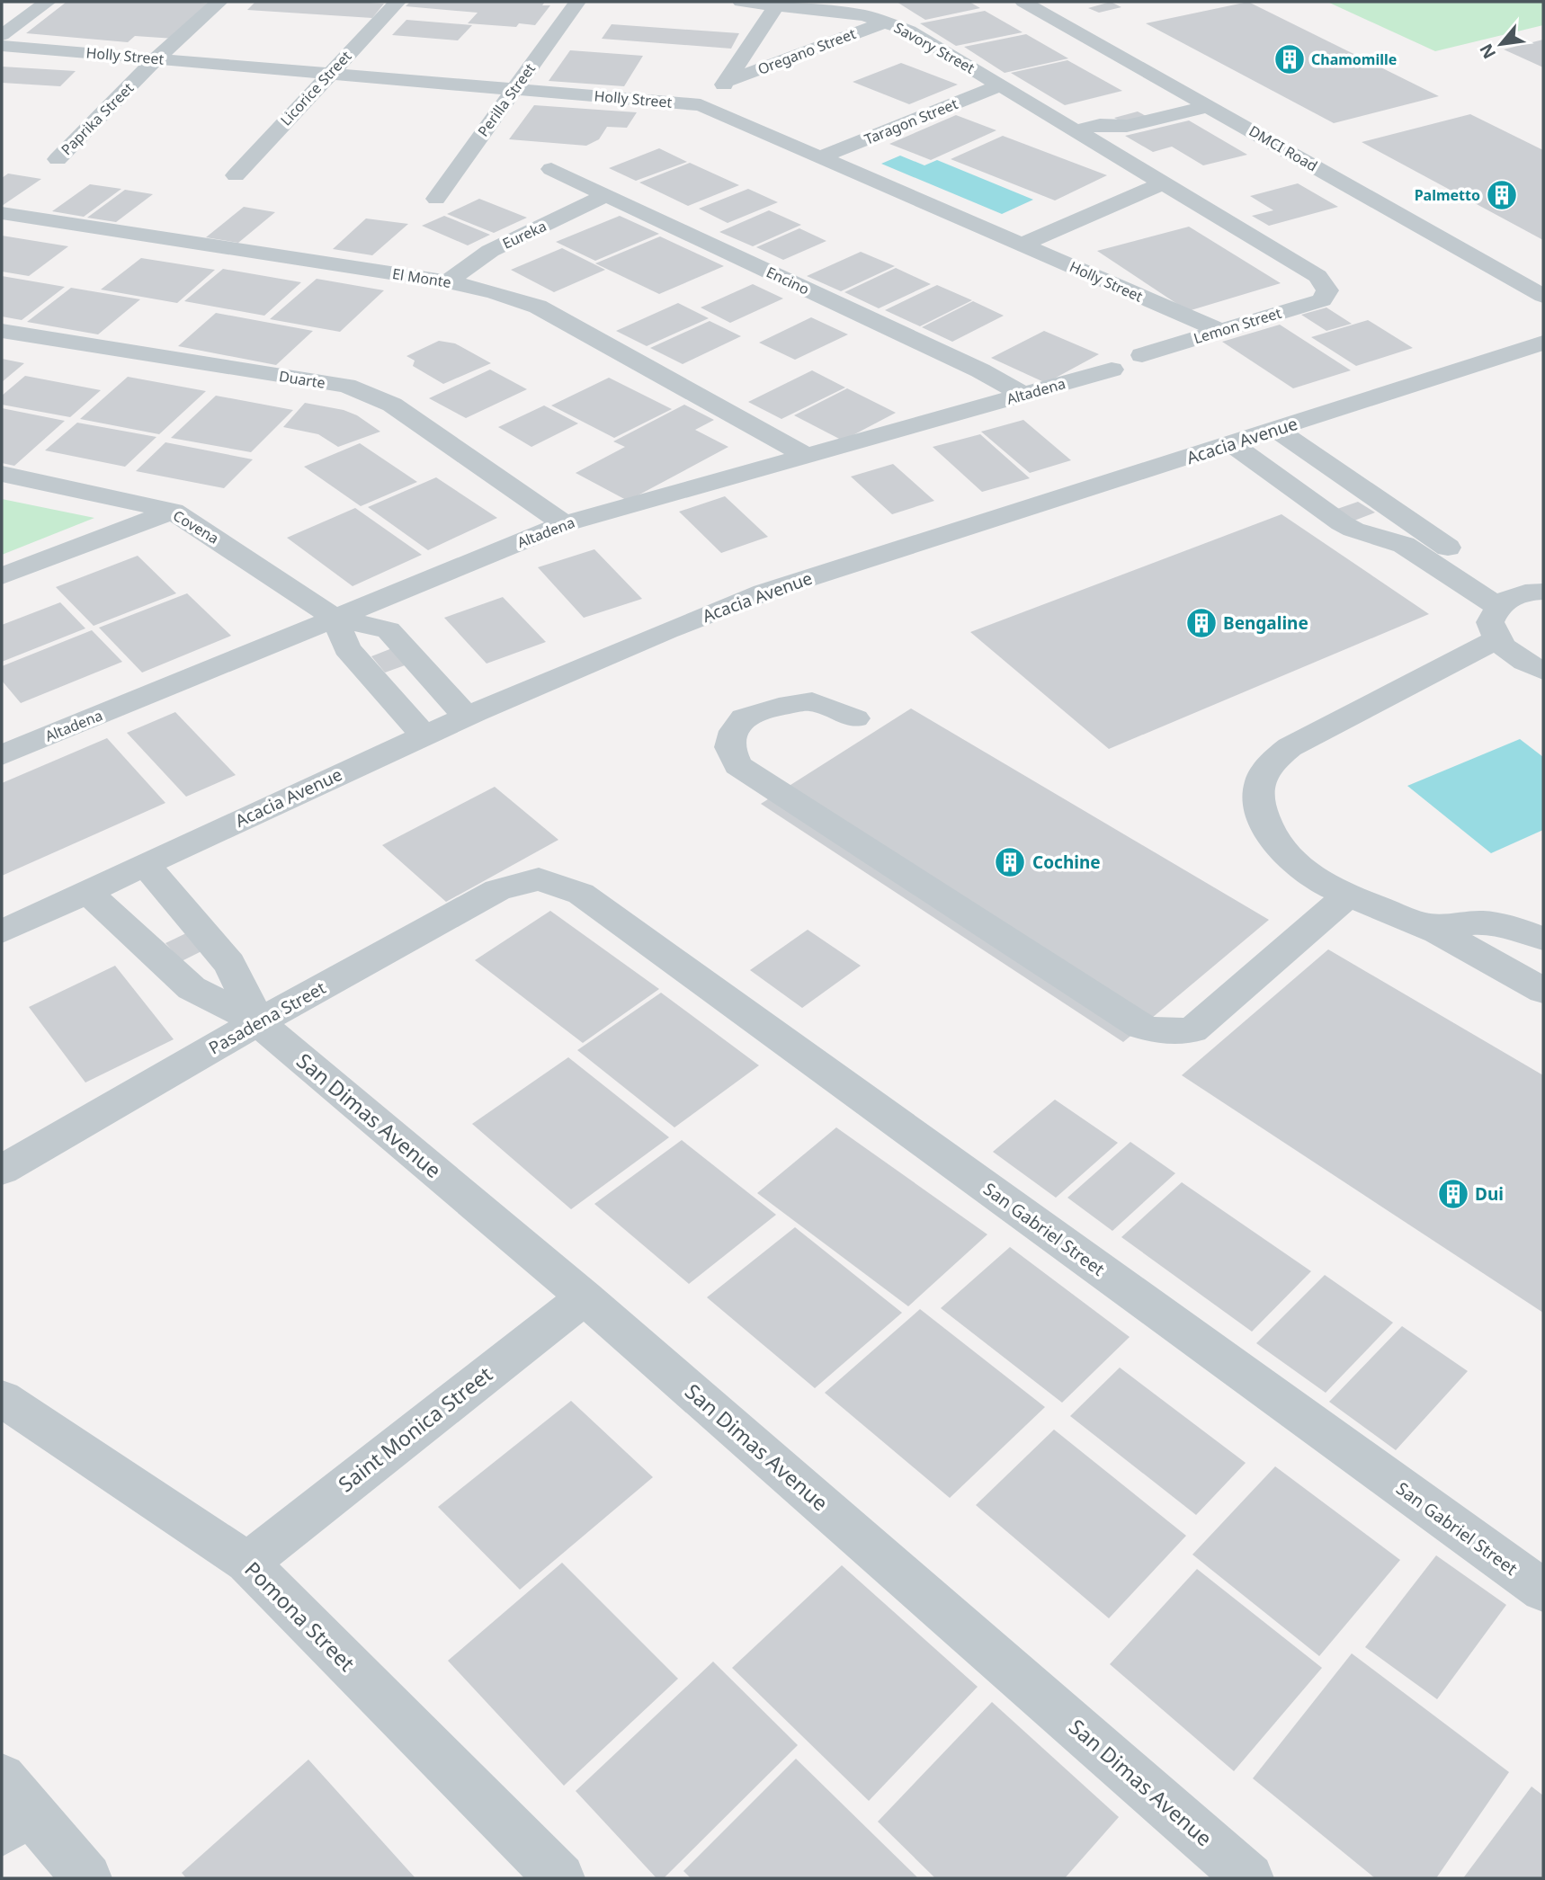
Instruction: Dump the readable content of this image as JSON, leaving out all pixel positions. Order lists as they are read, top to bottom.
{
  "streets": {
    "street": [
      "Savory Street",
      "Oregano Street",
      "Holly Street",
      "Licorice Street",
      "Perilla Street",
      "Paprika Street",
      "Taragon Street",
      "DMCI Road",
      "Eureka",
      "El Monte",
      "Encino",
      "Lemon Street",
      "Duarte",
      "Altadena",
      "Acacia Avenue",
      "Covena",
      "Pasadena Street",
      "San Dimas Avenue",
      "San Gabriel Street",
      "Saint Monica Street",
      "Pomona Street"
    ]
  },
  "crossings": [
    ["Savory Street", "Oregano Street"],
    ["Savory Street", "Taragon Street"],
    ["Savory Street", "Lemon Street"],
    ["Oregano Street", "Holly Street"],
    ["Holly Street", "Licorice Street"],
    ["Holly Street", "Perilla Street"],
    ["Holly Street", "Paprika Street"],
    ["Holly Street", "Taragon Street"],
    ["Holly Street", "Lemon Street"],
    ["Eureka", "El Monte"],
    ["Eureka", "Encino"],
    ["El Monte", "Altadena"],
    ["Encino", "Altadena"],
    ["Duarte", "Altadena"],
    ["Altadena", "Covena"],
    ["Acacia Avenue", "Covena"],
    ["Acacia Avenue", "San Dimas Avenue"],
    ["Pasadena Street", "San Dimas Avenue"],
    ["Pasadena Street", "San Gabriel Street"],
    ["San Dimas Avenue", "Saint Monica Street"],
    ["Saint Monica Street", "Pomona Street"]
  ],
  "places": {
    "building": [
      "Chamomille",
      "Palmetto",
      "Bengaline",
      "Cochine",
      "Dui"
    ]
  },
  "north": "bottom left"
}
